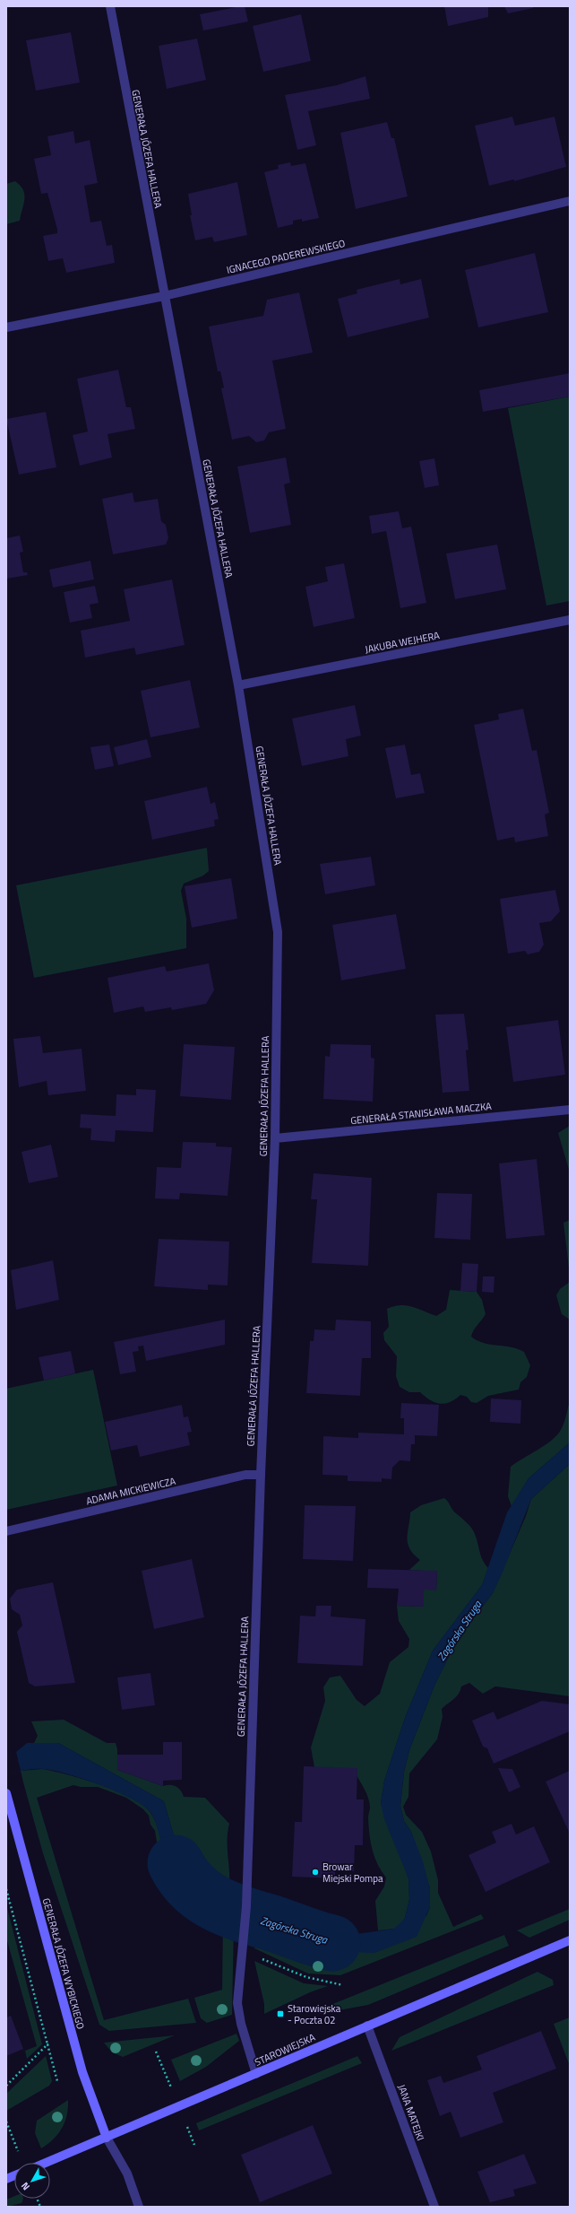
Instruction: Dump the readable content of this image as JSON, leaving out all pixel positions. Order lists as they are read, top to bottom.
{
  "streets": {
    "main road": ["GENERAŁA JÓZEFA WYBICKIEGO", "STAROWIEJSKA"],
    "street": [
      "GENERAŁA JÓZEFA HALLERA",
      "IGNACEGO PADEREWSKIEGO",
      "JAKUBA WEJHERA",
      "GENERAŁA STANISŁAWA MACZKA",
      "ADAMA MICKIEWICZA",
      "JANA MATEJKI"
    ]
  },
  "crossings": [
    ["GENERAŁA JÓZEFA HALLERA", "IGNACEGO PADEREWSKIEGO"],
    ["GENERAŁA JÓZEFA HALLERA", "JAKUBA WEJHERA"],
    ["GENERAŁA JÓZEFA HALLERA", "GENERAŁA STANISŁAWA MACZKA"],
    ["GENERAŁA JÓZEFA HALLERA", "ADAMA MICKIEWICZA"],
    ["GENERAŁA JÓZEFA HALLERA", "STAROWIEJSKA"],
    ["GENERAŁA JÓZEFA WYBICKIEGO", "STAROWIEJSKA"],
    ["STAROWIEJSKA", "JANA MATEJKI"]
  ],
  "water": ["Zagórska Struga"],
  "places": {
    "other": ["Browar Miejski Pompa"],
    "transit": ["Starowiejska - Poczta 02"]
  },
  "north": "bottom left"
}
